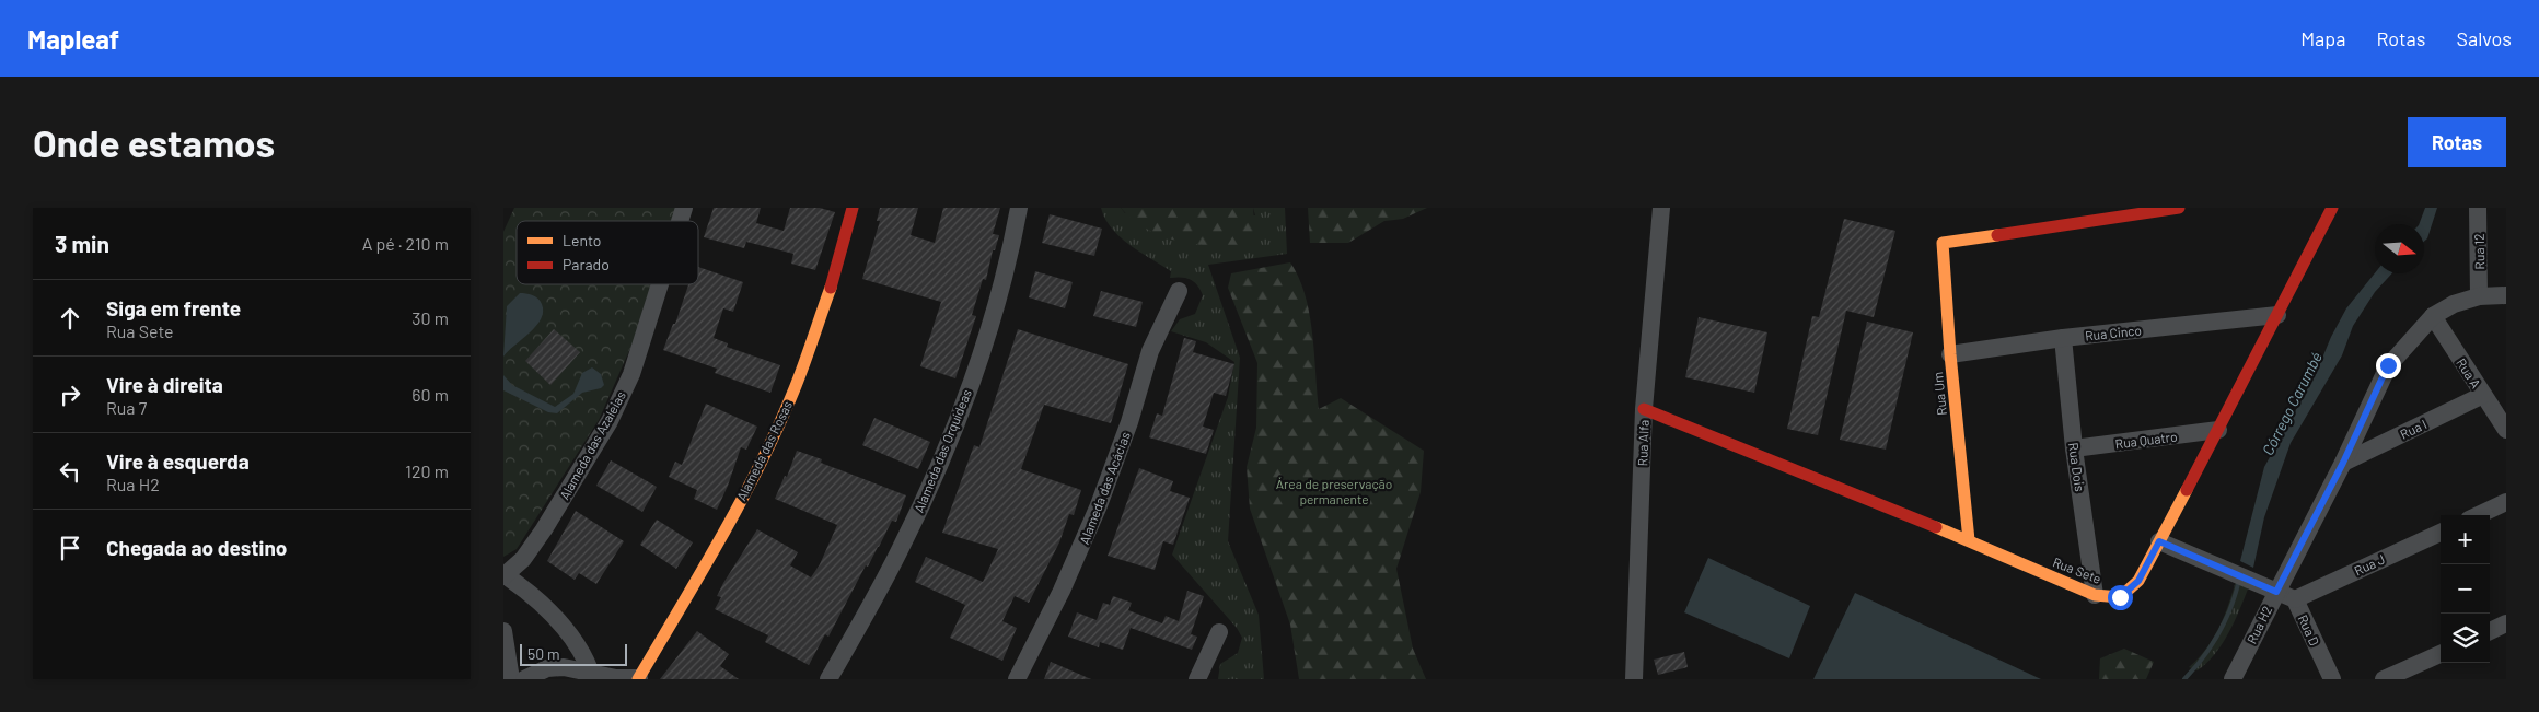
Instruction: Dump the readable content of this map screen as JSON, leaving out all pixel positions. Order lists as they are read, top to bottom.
{
  "streets": {
    "street": [
      "Rua 12",
      "Rua Cinco",
      "Rua A",
      "Rua Um",
      "Rua I",
      "Rua Quatro",
      "Rua Alfa",
      "Alameda das Azaleias",
      "Alameda das Rosas",
      "Alameda das Orquídeas",
      "Rua Dois",
      "Alameda das Acácias",
      "Rua J",
      "Rua Sete",
      "Rua H2",
      "Rua D"
    ]
  },
  "crossings": [
    ["Rua 12", "Rua H2"],
    ["Rua Cinco", "Rua Um"],
    ["Rua Cinco", "Rua Dois"],
    ["Rua Cinco", "Rua Sete"],
    ["Rua A", "Rua I"],
    ["Rua A", "Rua H2"],
    ["Rua Um", "Rua Sete"],
    ["Rua I", "Rua H2"],
    ["Rua Quatro", "Rua Dois"],
    ["Rua Quatro", "Rua Sete"],
    ["Rua Alfa", "Rua Sete"],
    ["Rua Dois", "Rua Sete"],
    ["Rua J", "Rua D"],
    ["Rua Sete", "Rua D"],
    ["Rua H2", "Rua D"]
  ],
  "water": ["Córrego Carumbé"],
  "parks": ["Área de preservação permanente"],
  "legend": ["Lento", "Parado"],
  "scale_bar": "50 m",
  "north": "right",
  "page": {
    "header": "Mapleaf",
    "nav": ["Mapa", "Rotas", "Salvos"],
    "buttons": "Rotas",
    "title": "Onde estamos",
    "heading": ["3 min", "A pé · 210 m"],
    "list": [
      ["Siga em frente", "Rua Sete", "30 m"],
      ["Vire à direita", "Rua 7", "60 m"],
      ["Vire à esquerda", "Rua H2", "120 m"],
      "Chegada ao destino"
    ],
    "map_buttons": ["+", "−"],
    "scale": "50 m"
  }
}
